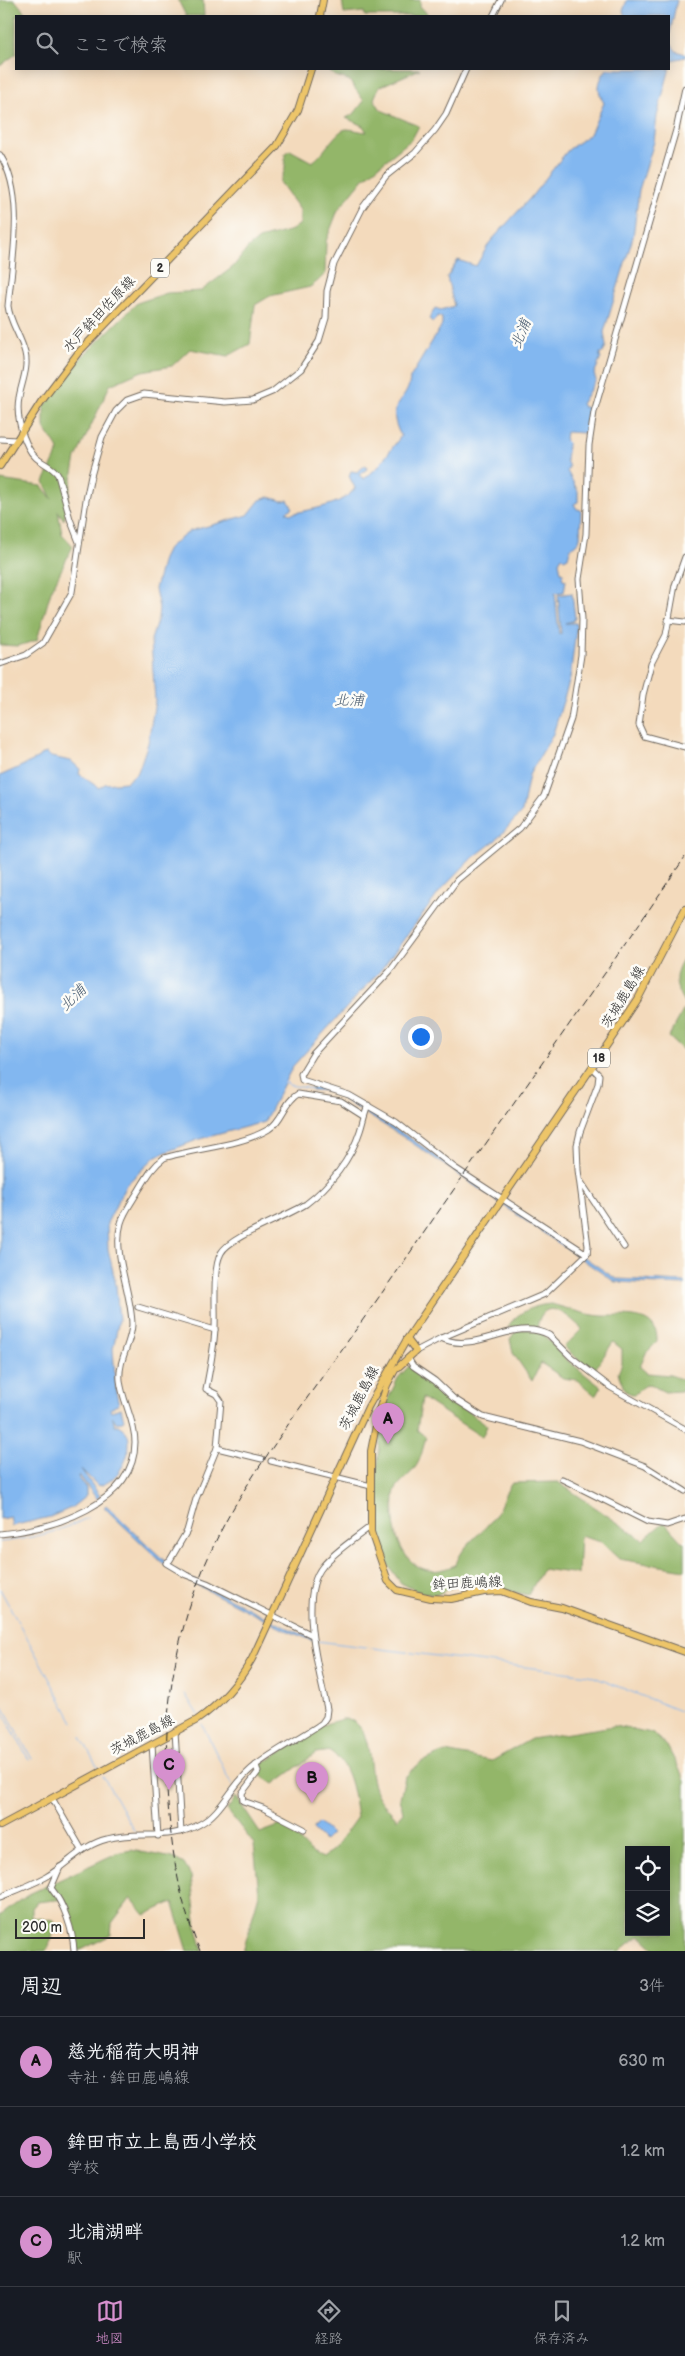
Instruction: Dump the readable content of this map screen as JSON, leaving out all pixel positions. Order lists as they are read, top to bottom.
{
  "streets": {
    "main road": [
      "2",
      "水戸鉾田佐原線",
      "茨城鹿島線",
      "18",
      "鉾田鹿嶋線"
    ]
  },
  "water": ["北浦"],
  "scale_bar": "200 m",
  "page": {
    "search": "ここで検索",
    "pins": ["A", "C", "B"],
    "scale": "200 m",
    "heading": ["周辺", "3件"],
    "list": [
      {
        "mark": "A",
        "name": "慈光稲荷大明神",
        "note": "寺社 · 鉾田鹿嶋線",
        "value": "630 m"
      },
      {
        "mark": "B",
        "name": "鉾田市立上島西小学校",
        "note": "学校",
        "value": "1.2 km"
      },
      {
        "mark": "C",
        "name": "北浦湖畔",
        "note": "駅",
        "value": "1.2 km"
      }
    ],
    "nav": ["地図", "経路", "保存済み"]
  }
}
